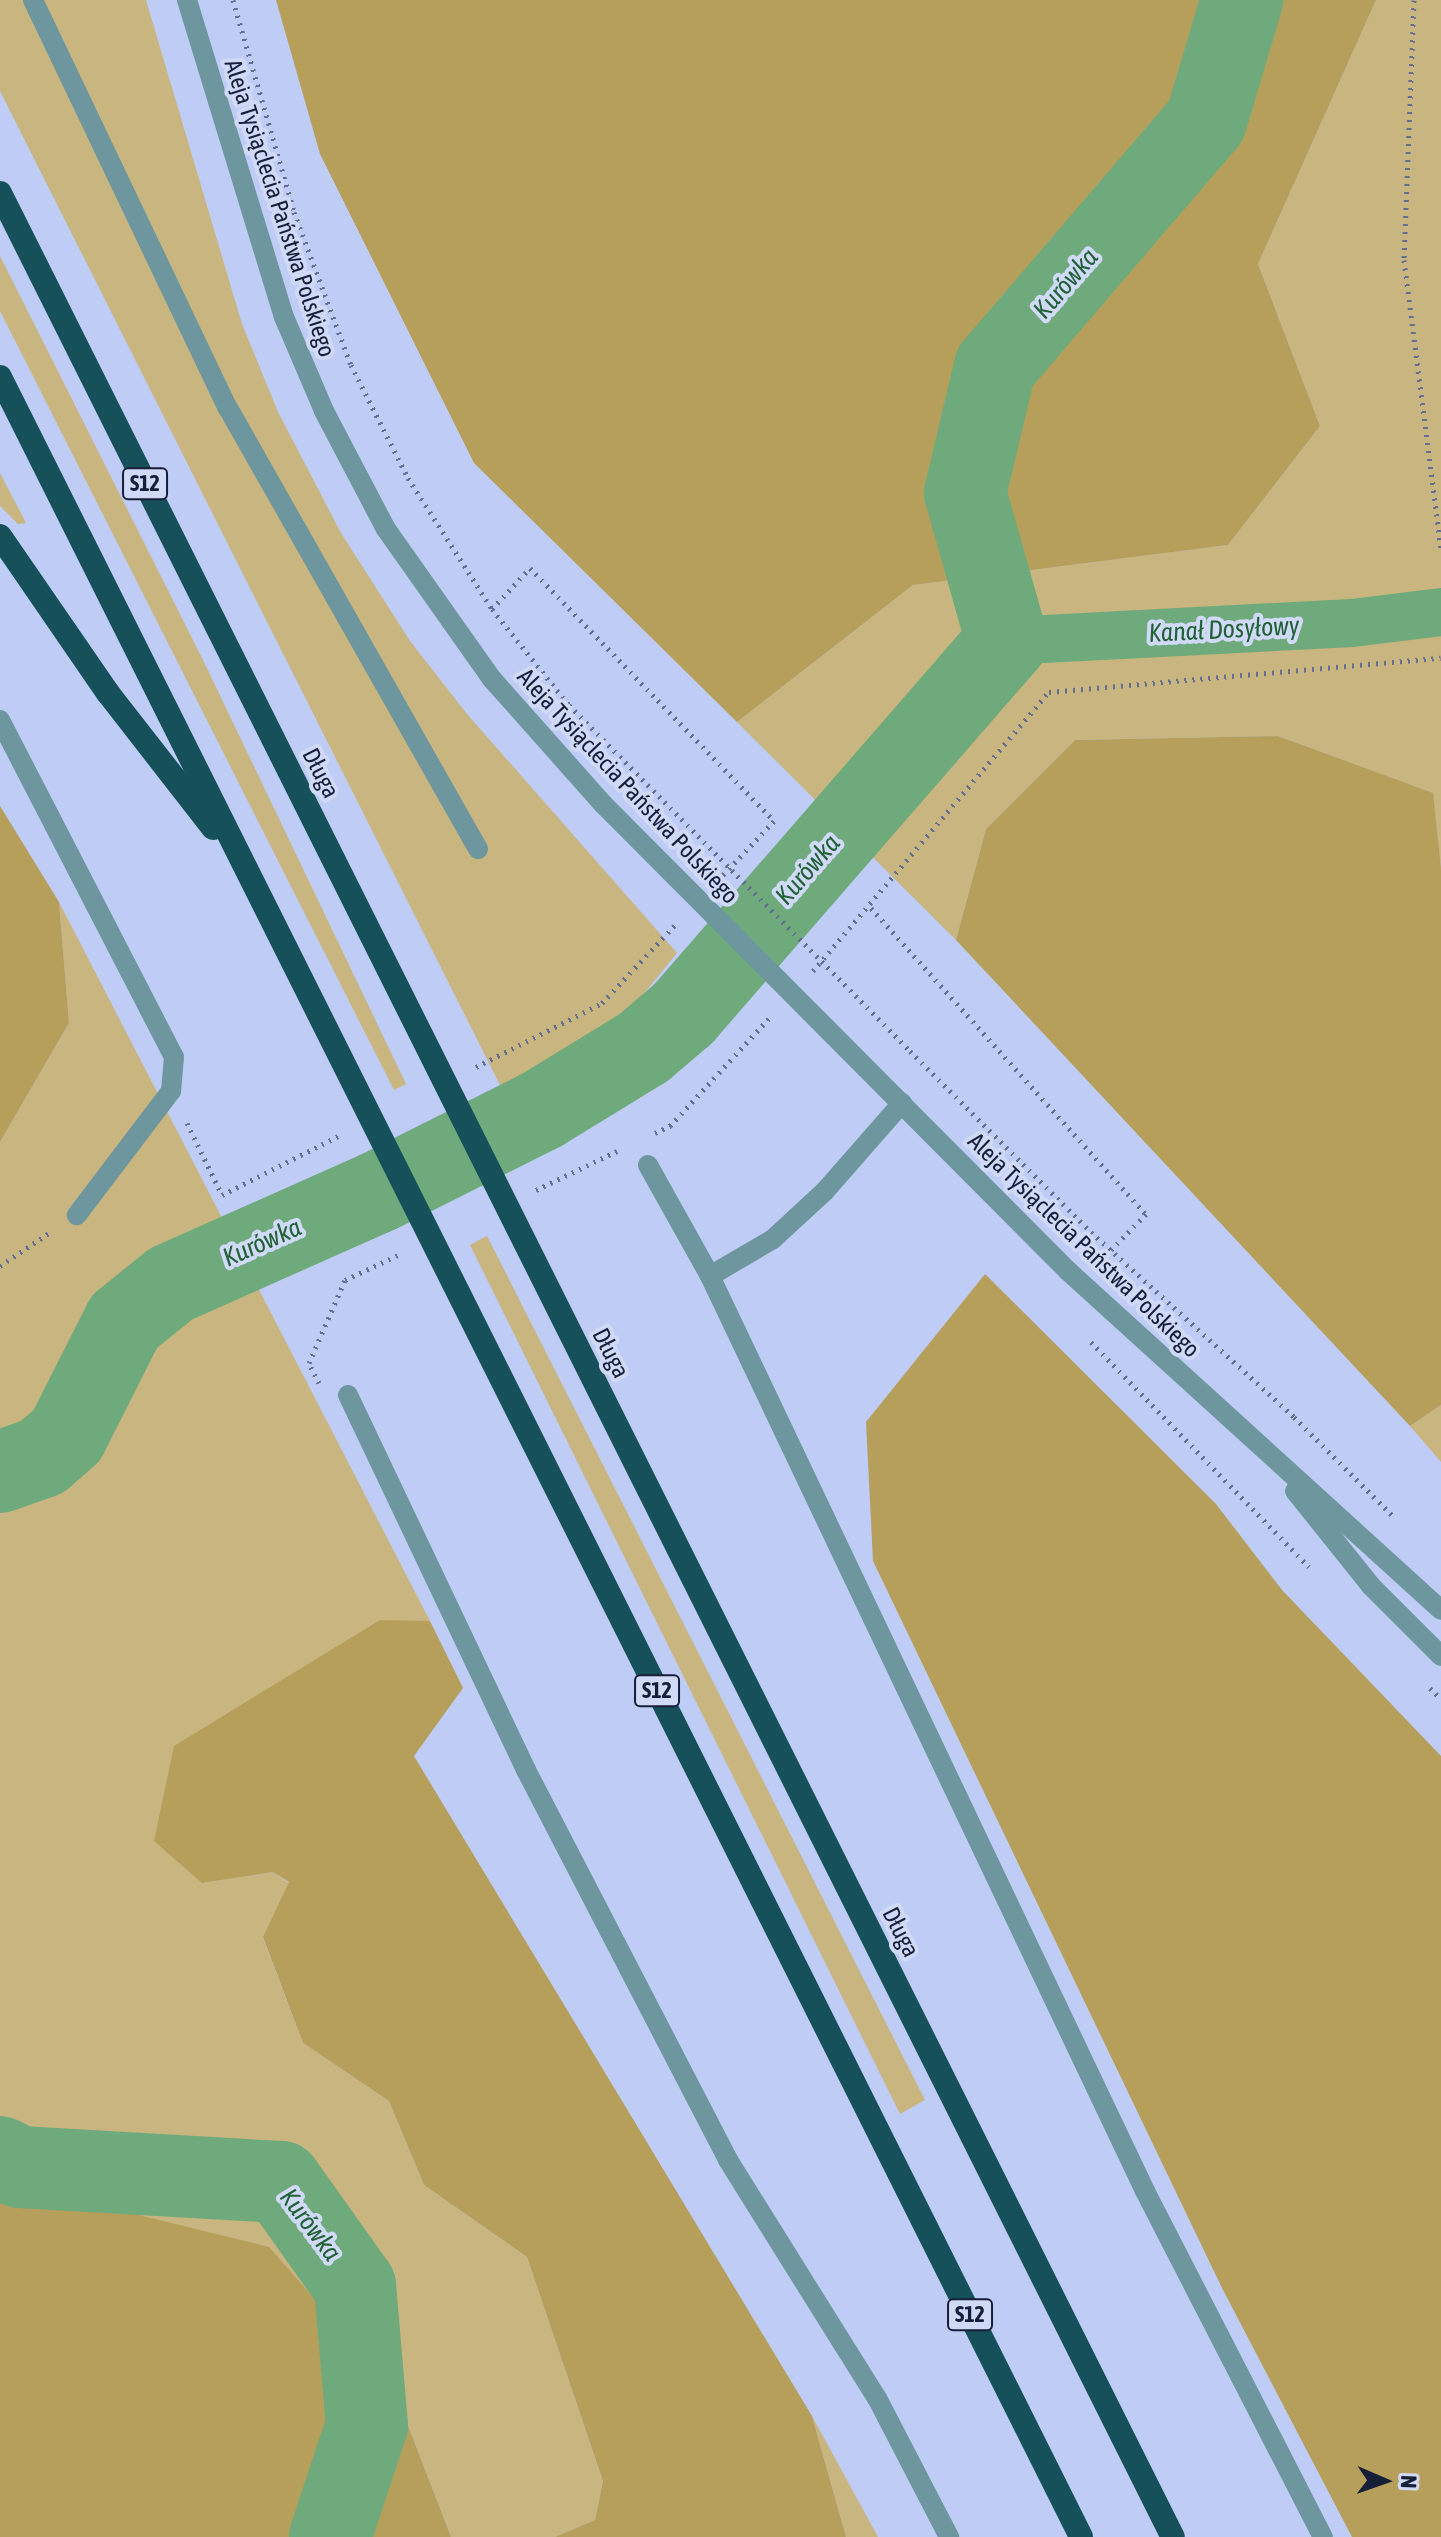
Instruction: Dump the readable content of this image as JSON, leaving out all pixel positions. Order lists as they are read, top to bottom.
{
  "streets": {
    "highway": ["S12", "Długa"],
    "street": ["Aleja Tysiąclecia Państwa Polskiego"]
  },
  "water": ["Kurówka", "Kanał Dosyłowy"],
  "north": "right"
}
